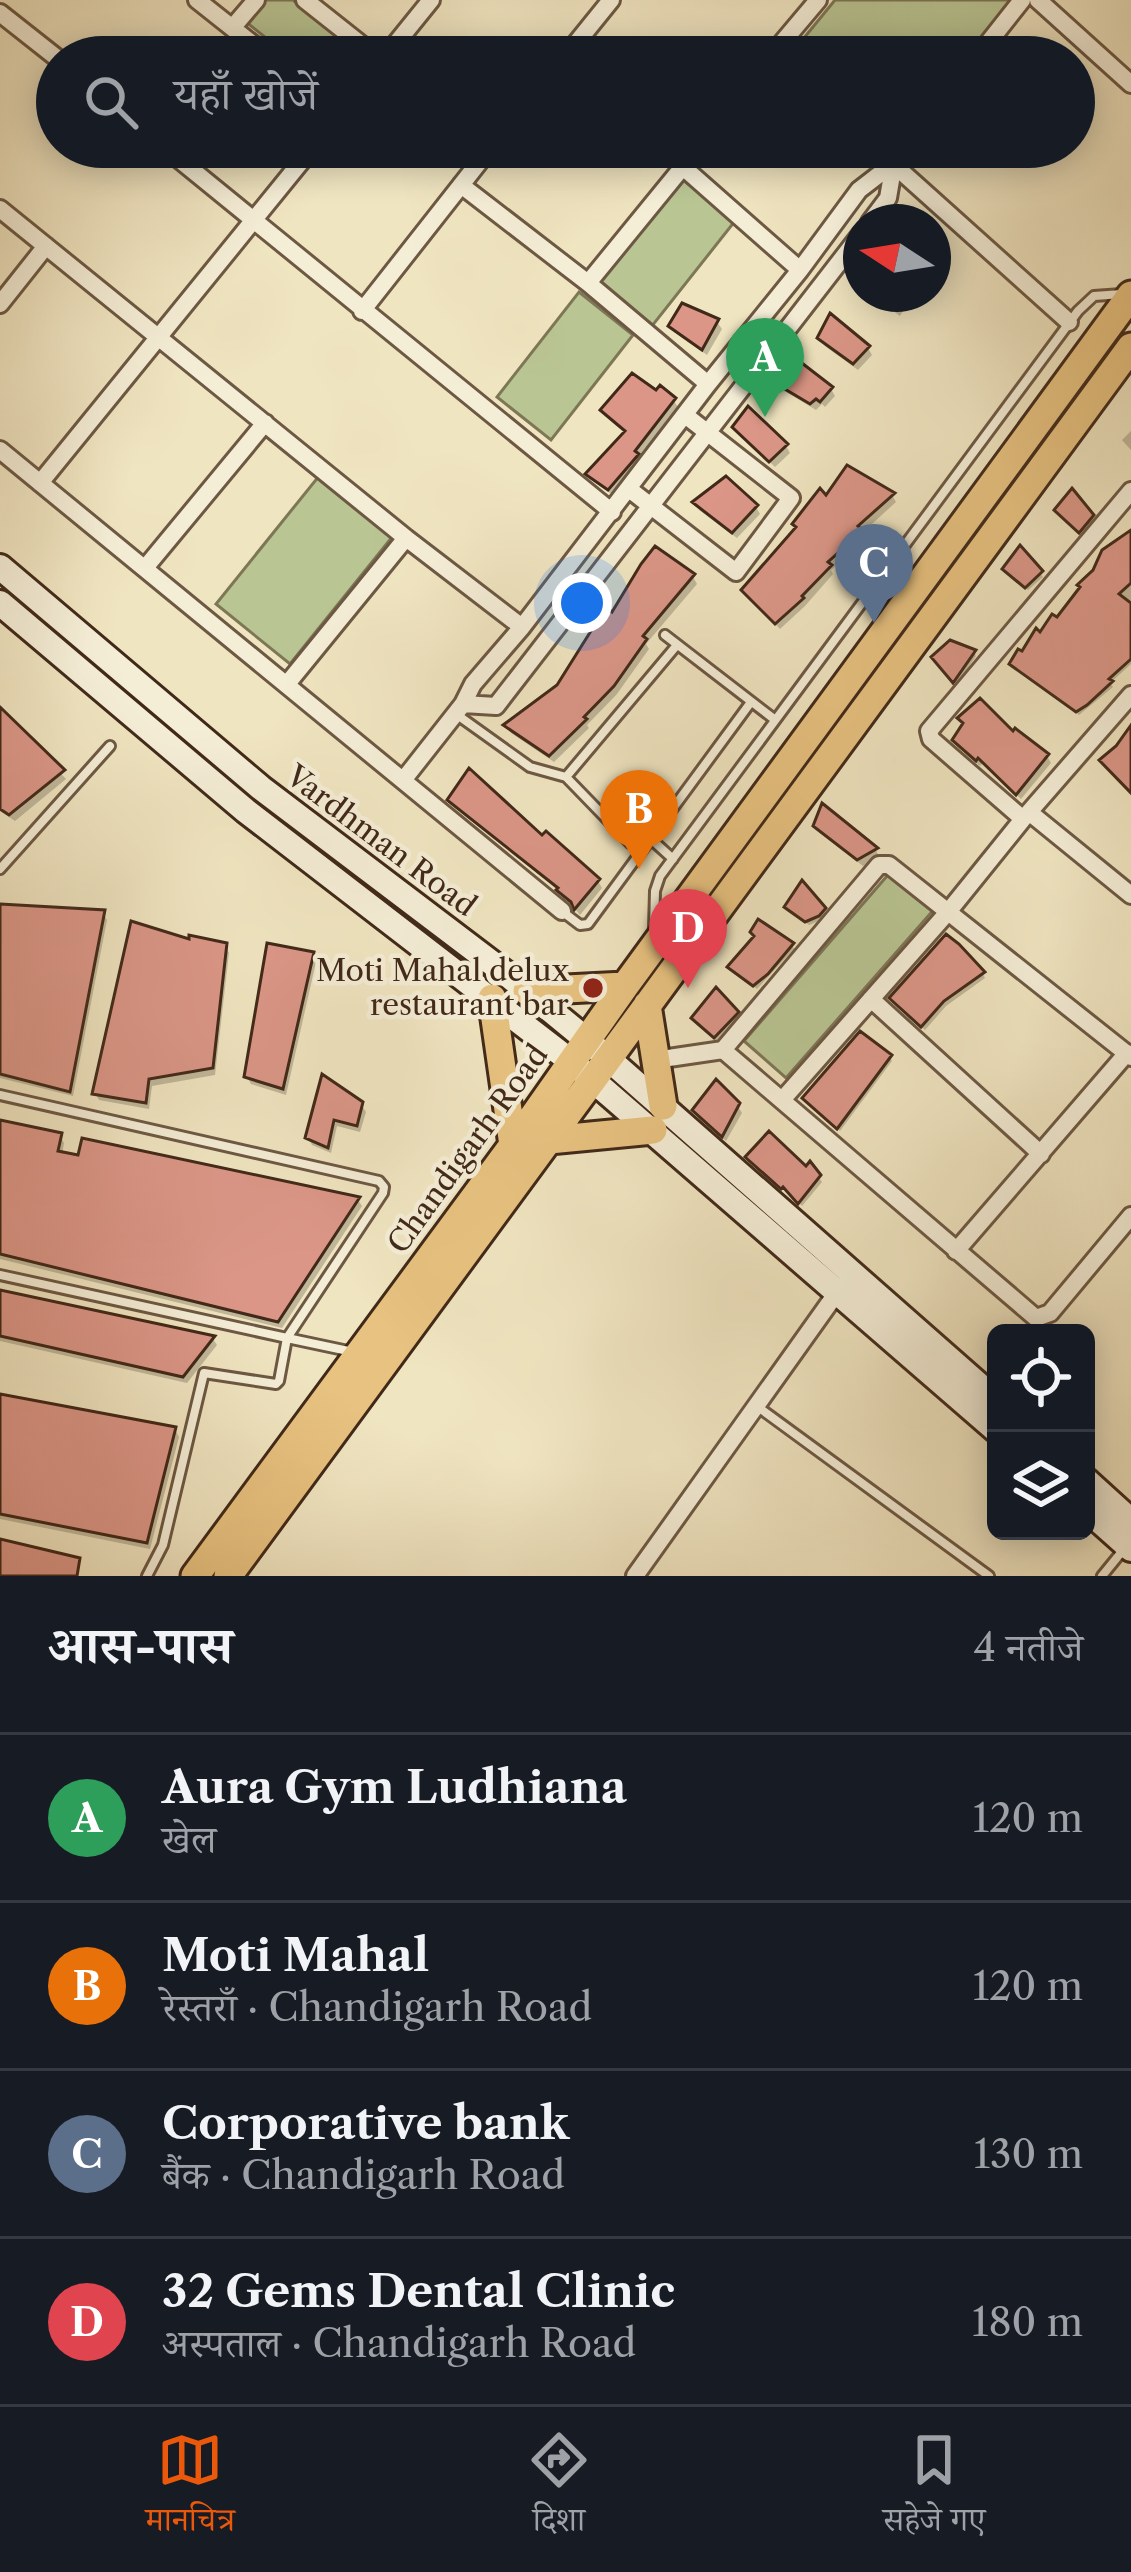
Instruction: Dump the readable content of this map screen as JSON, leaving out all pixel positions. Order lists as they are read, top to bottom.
{
  "streets": {
    "main road": ["Chandigarh Road"],
    "street": ["Vardhman Road"]
  },
  "crossings": [
    ["Vardhman Road", "Chandigarh Road"]
  ],
  "places": ["Moti Mahal delux restaurant bar"],
  "north": "left",
  "page": {
    "search": "यहाँ खोजें",
    "pins": [
      "A",
      "C",
      "B",
      "D"
    ],
    "heading": ["आस-पास", "4 नतीजे"],
    "list": [
      {
        "mark": "A",
        "name": "Aura Gym Ludhiana",
        "note": "खेल",
        "value": "120 m"
      },
      {
        "mark": "B",
        "name": "Moti Mahal",
        "note": "रेस्तराँ · Chandigarh Road",
        "value": "120 m"
      },
      {
        "mark": "C",
        "name": "Corporative bank",
        "note": "बैंक · Chandigarh Road",
        "value": "130 m"
      },
      {
        "mark": "D",
        "name": "32 Gems Dental Clinic",
        "note": "अस्पताल · Chandigarh Road",
        "value": "180 m"
      }
    ],
    "nav": ["मानचित्र", "दिशा", "सहेजे गए"]
  }
}
